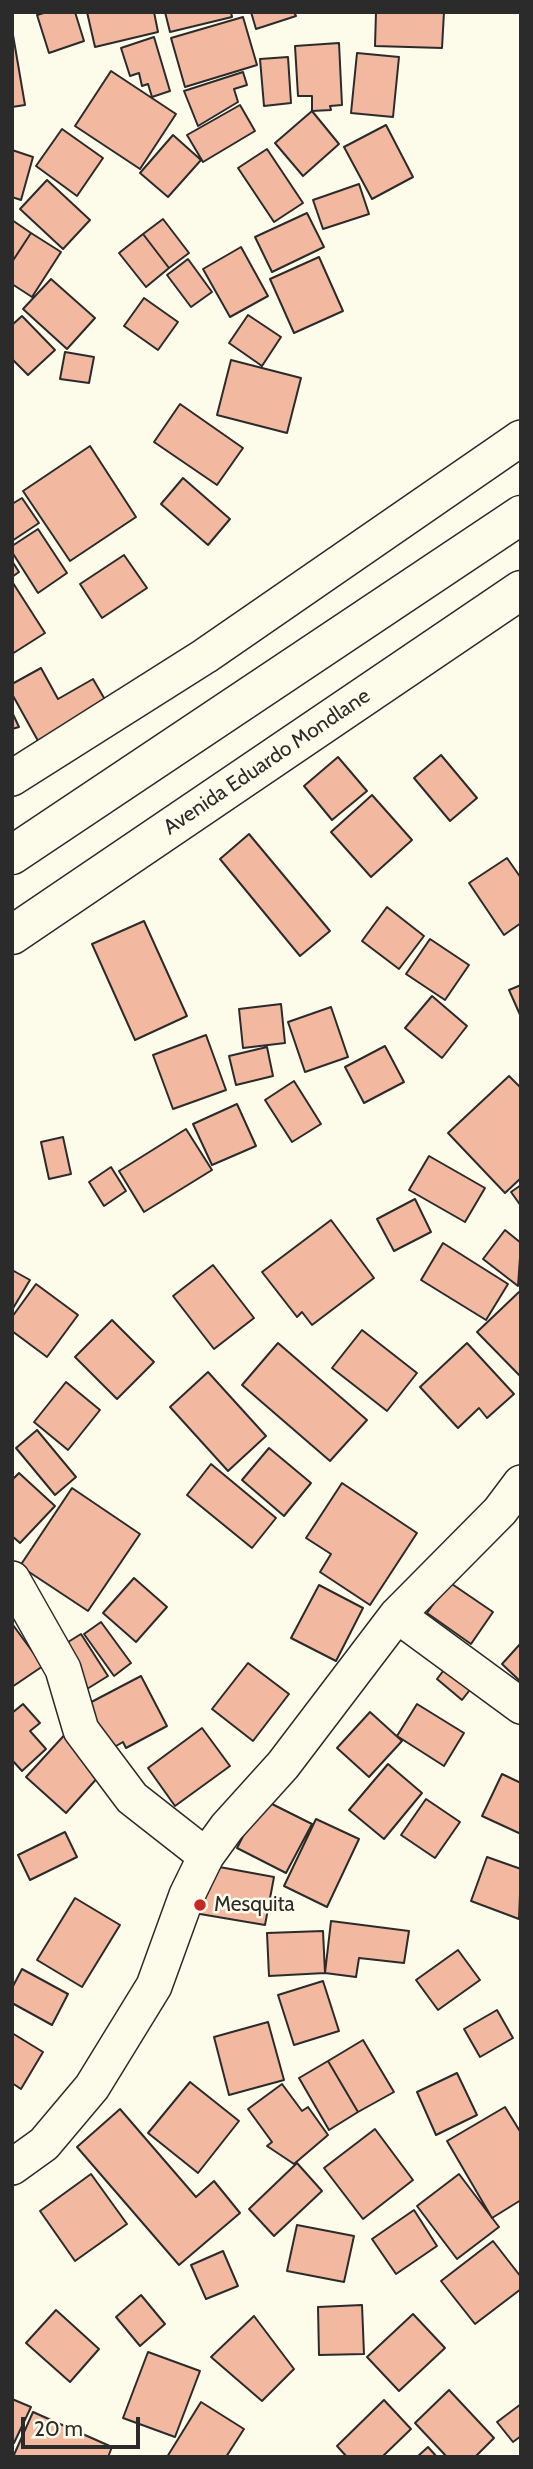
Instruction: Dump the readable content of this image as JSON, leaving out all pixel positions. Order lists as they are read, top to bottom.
{
  "streets": {
    "main road": ["Avenida Eduardo Mondlane"]
  },
  "places": ["Mesquita"],
  "scale_bar": "20 m"
}
